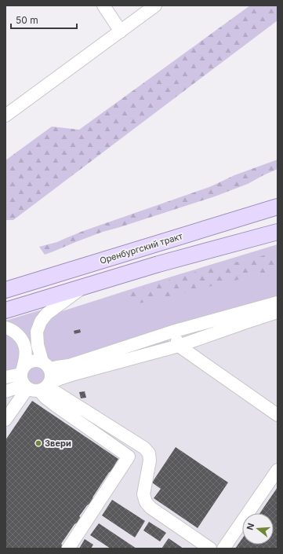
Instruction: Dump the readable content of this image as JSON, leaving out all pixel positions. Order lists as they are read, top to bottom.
{
  "streets": {
    "main road": ["Оренбургский тракт"]
  },
  "places": ["Звери"],
  "scale_bar": "50 m",
  "north": "left"
}
